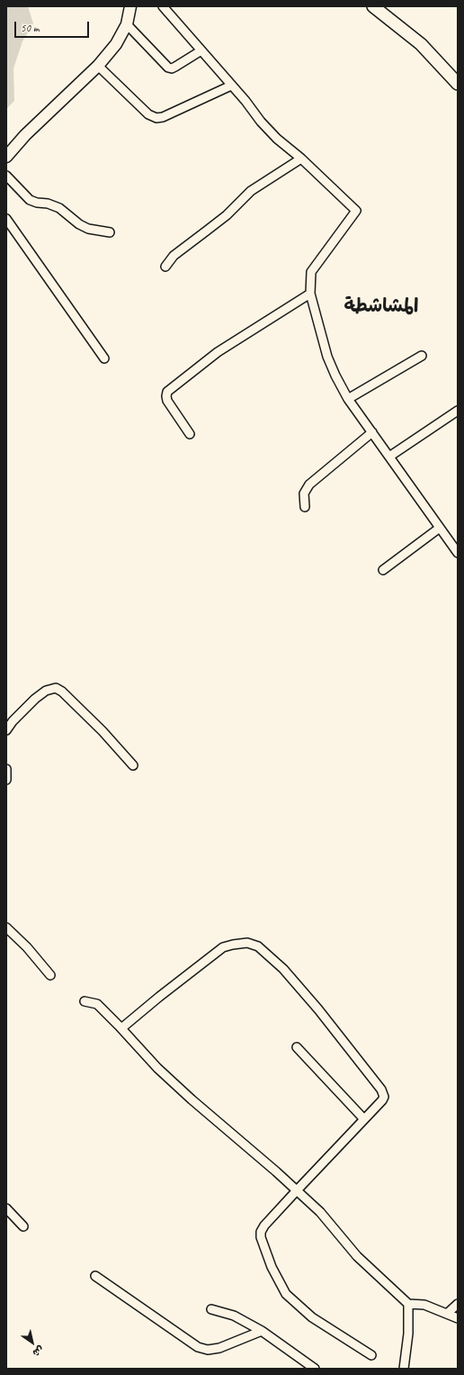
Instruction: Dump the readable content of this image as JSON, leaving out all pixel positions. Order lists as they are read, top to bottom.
{
  "districts": ["المشاشطة"],
  "scale_bar": "50 m",
  "north": "bottom right"
}
